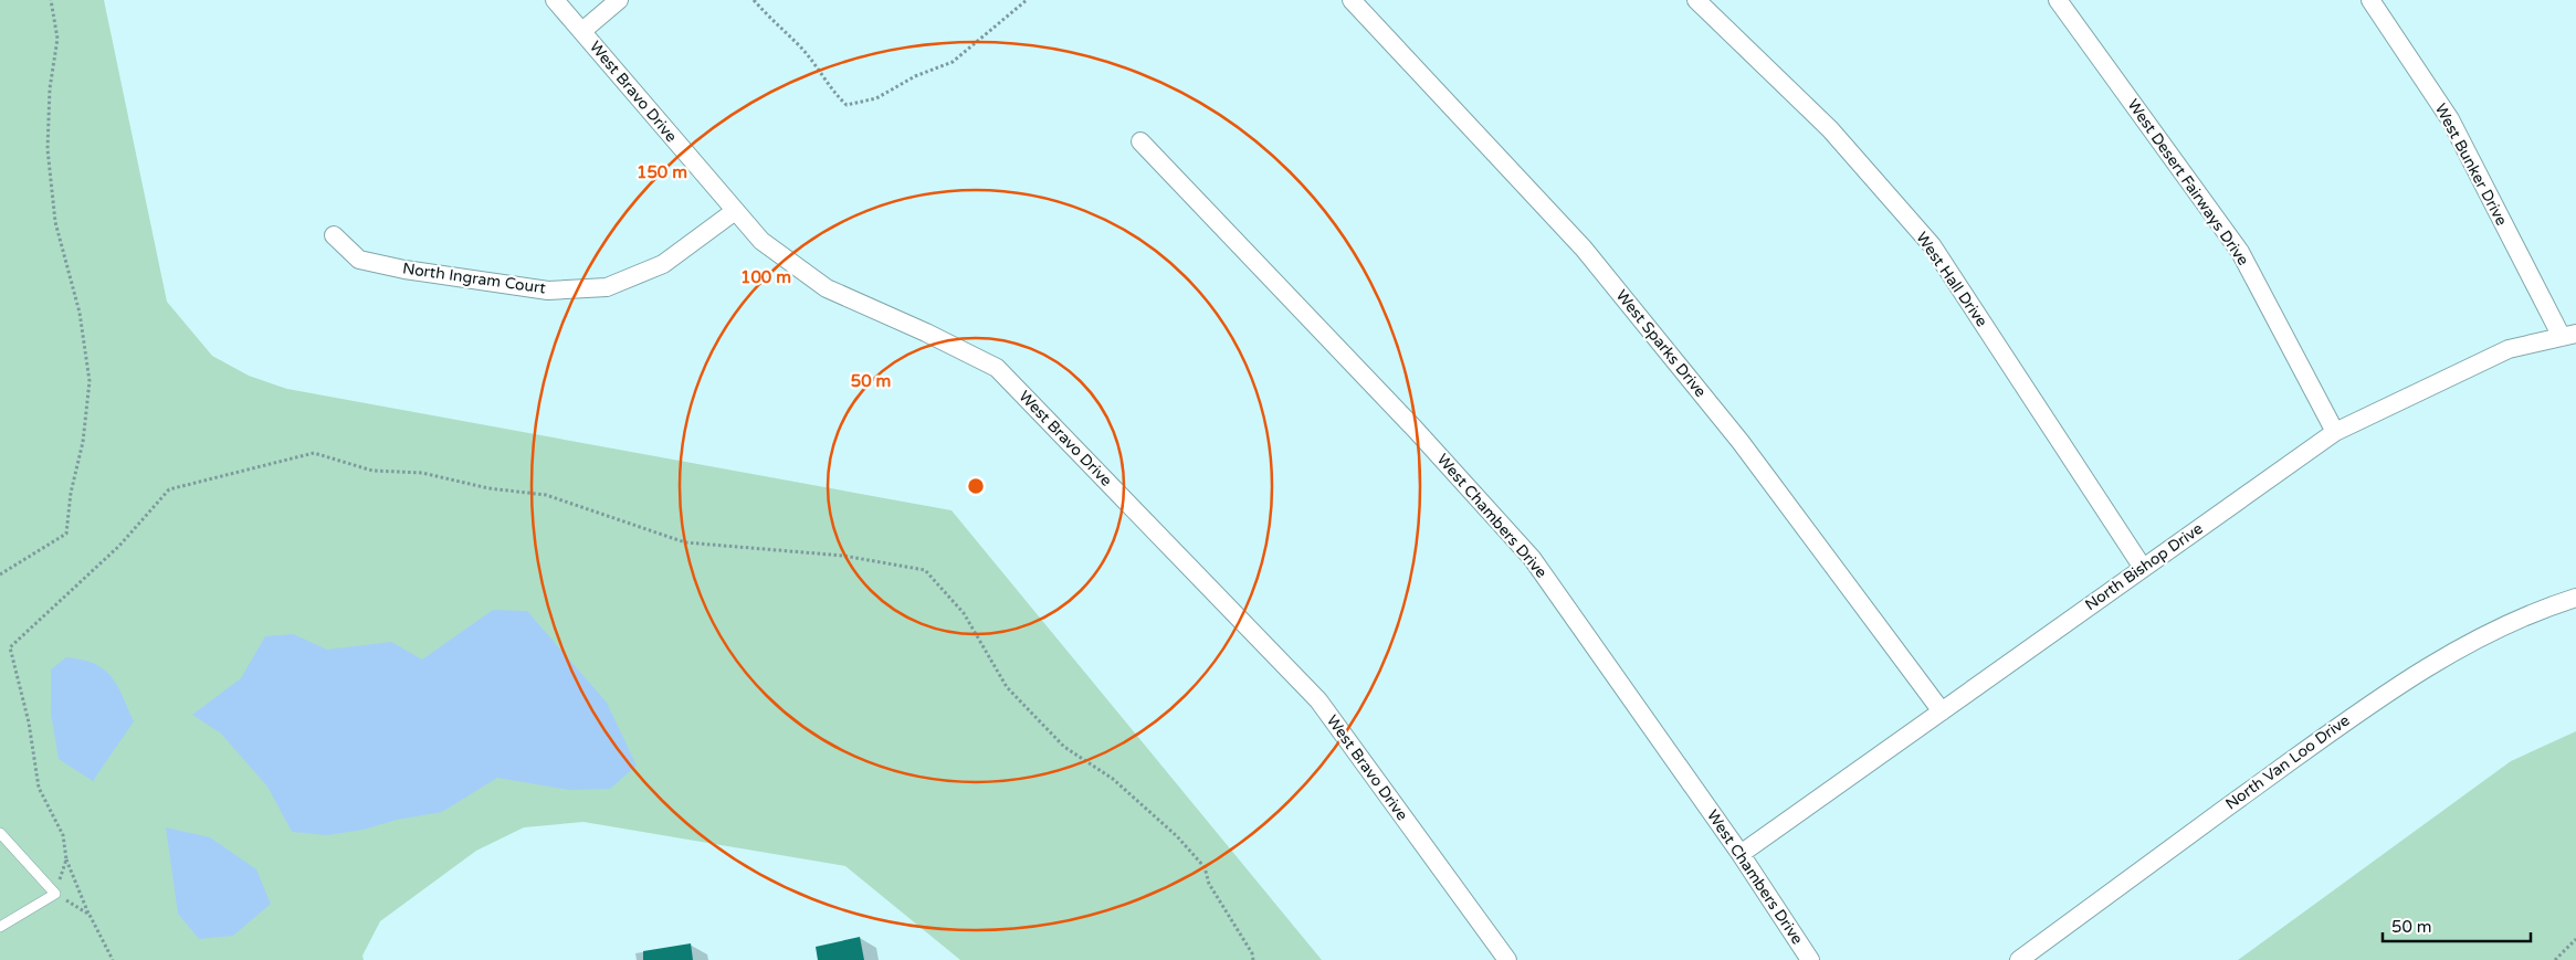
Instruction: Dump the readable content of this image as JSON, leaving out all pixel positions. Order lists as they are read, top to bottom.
{
  "streets": {
    "street": [
      "West Bravo Drive",
      "West Bunker Drive",
      "West Desert Fairways Drive",
      "North Ingram Court",
      "West Hall Drive",
      "West Sparks Drive",
      "West Chambers Drive",
      "North Bishop Drive",
      "North Van Loo Drive"
    ]
  },
  "crossings": [
    ["West Bravo Drive", "North Ingram Court"],
    ["West Bunker Drive", "North Bishop Drive"],
    ["West Desert Fairways Drive", "North Bishop Drive"],
    ["West Hall Drive", "North Bishop Drive"],
    ["West Sparks Drive", "North Bishop Drive"],
    ["West Chambers Drive", "North Bishop Drive"]
  ],
  "scale_bar": "50 m",
  "rings": ["150 m", "100 m", "50 m"]
}
